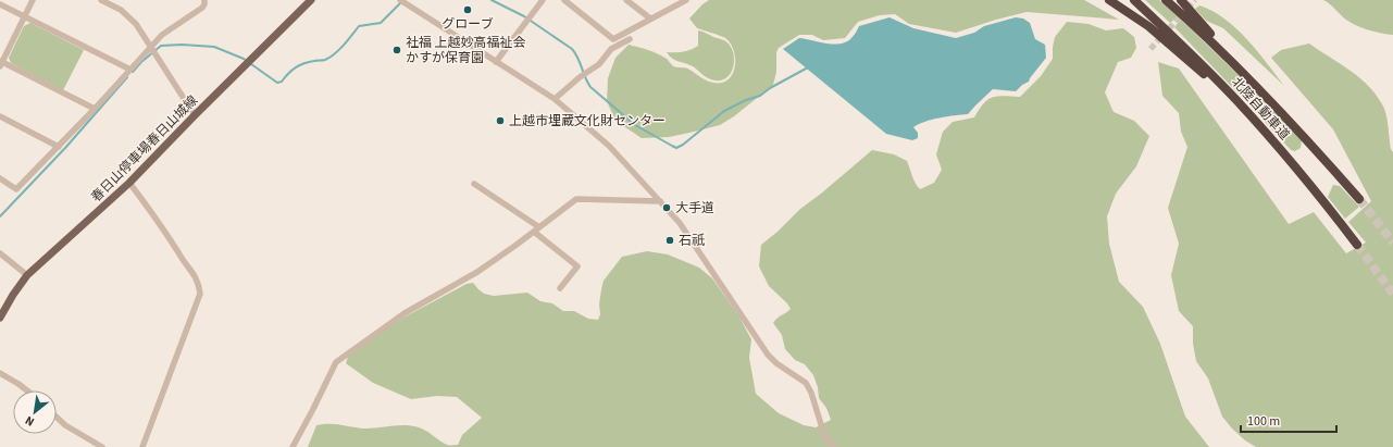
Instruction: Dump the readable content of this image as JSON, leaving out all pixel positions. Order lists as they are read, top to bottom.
{
  "streets": {
    "highway": ["北陸自動車道"],
    "main road": ["春日山停車場春日山城線"]
  },
  "places": [
    "グローブ",
    "社福 上越妙高福祉会 かすが保育園",
    "上越市埋蔵文化財センター",
    "大手道",
    "石祇"
  ],
  "scale_bar": "100 m",
  "north": "bottom left"
}
